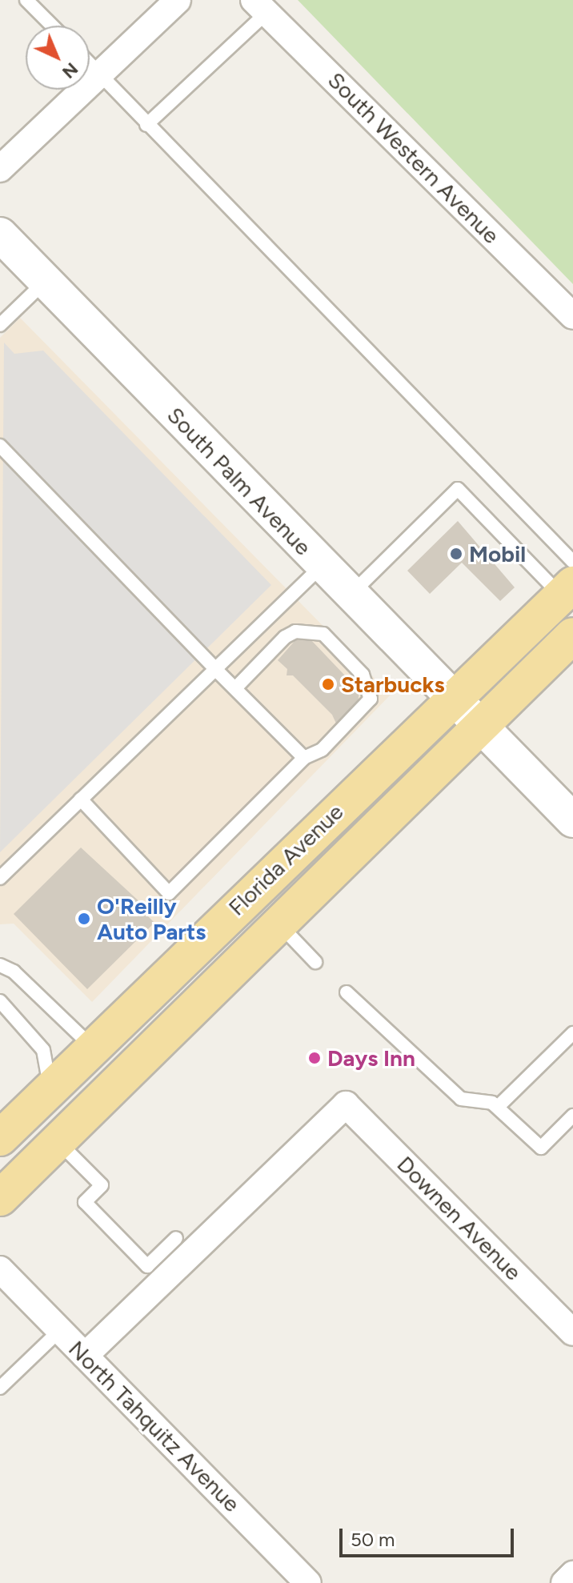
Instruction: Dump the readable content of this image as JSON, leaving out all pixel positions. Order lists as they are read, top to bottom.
{
  "streets": {
    "main road": ["Florida Avenue"],
    "street": [
      "South Western Avenue",
      "South Palm Avenue",
      "Downen Avenue",
      "North Tahquitz Avenue"
    ]
  },
  "crossings": [
    ["South Palm Avenue", "Florida Avenue"],
    ["Downen Avenue", "North Tahquitz Avenue"]
  ],
  "places": [
    "Mobil",
    "Starbucks",
    "O'Reilly Auto Parts",
    "Days Inn"
  ],
  "scale_bar": "50 m",
  "north": "bottom right"
}
